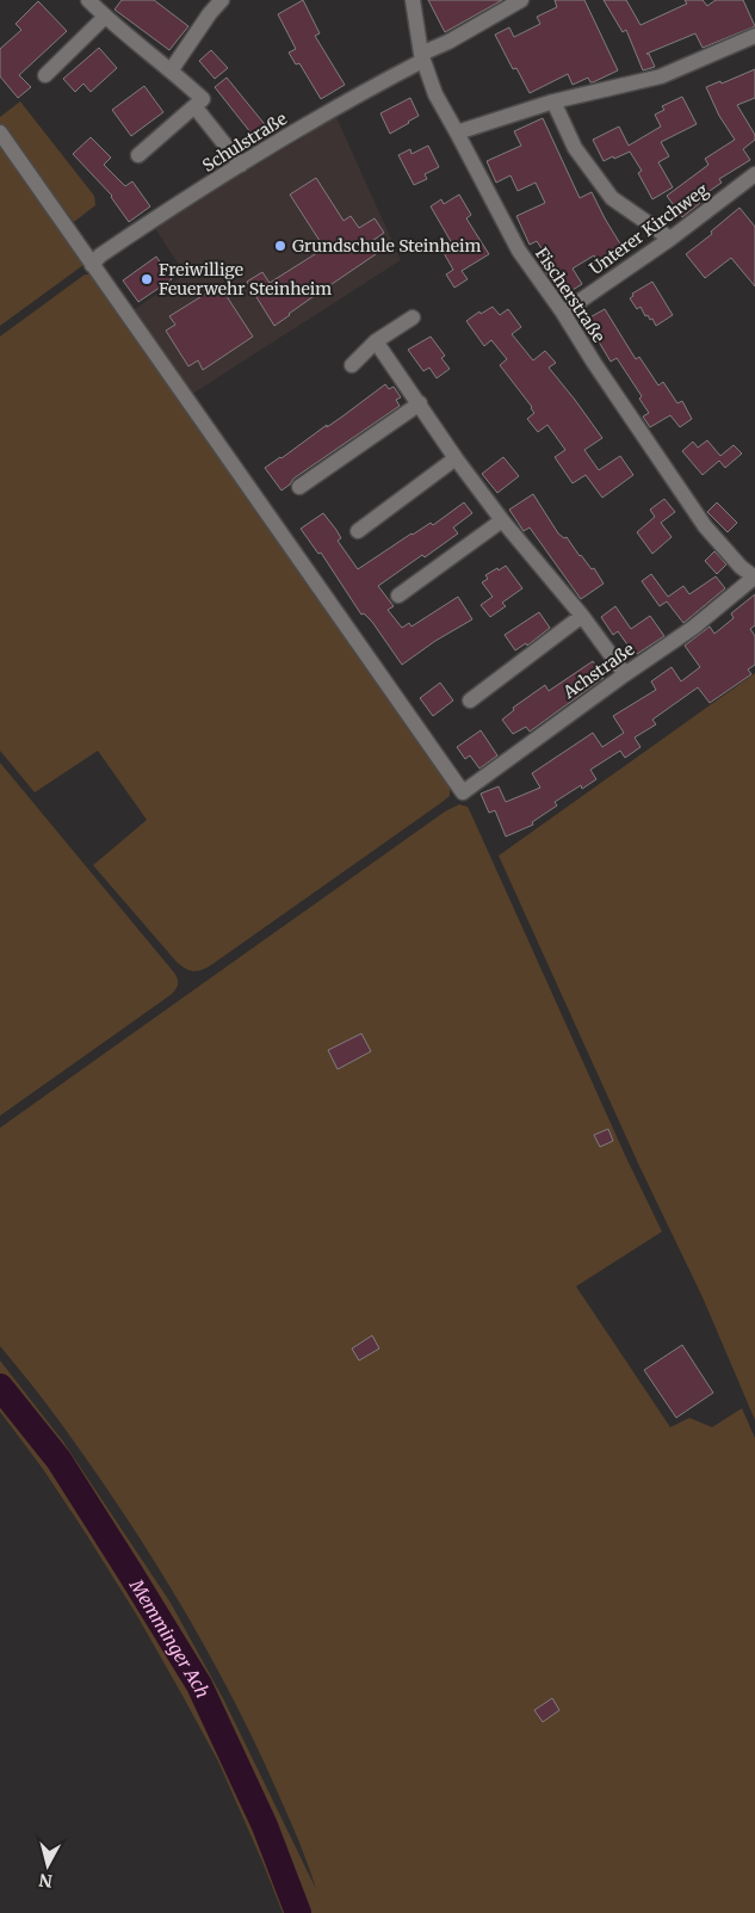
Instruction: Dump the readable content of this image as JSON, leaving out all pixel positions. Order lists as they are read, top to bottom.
{
  "streets": {
    "street": [
      "Schulstraße",
      "Unterer Kirchweg",
      "Fischerstraße",
      "Achstraße"
    ]
  },
  "crossings": [
    ["Schulstraße", "Fischerstraße"],
    ["Schulstraße", "Achstraße"],
    ["Unterer Kirchweg", "Fischerstraße"],
    ["Fischerstraße", "Achstraße"]
  ],
  "water": ["Memminger Ach"],
  "places": ["Grundschule Steinheim", "Freiwillige Feuerwehr Steinheim"],
  "north": "bottom"
}
